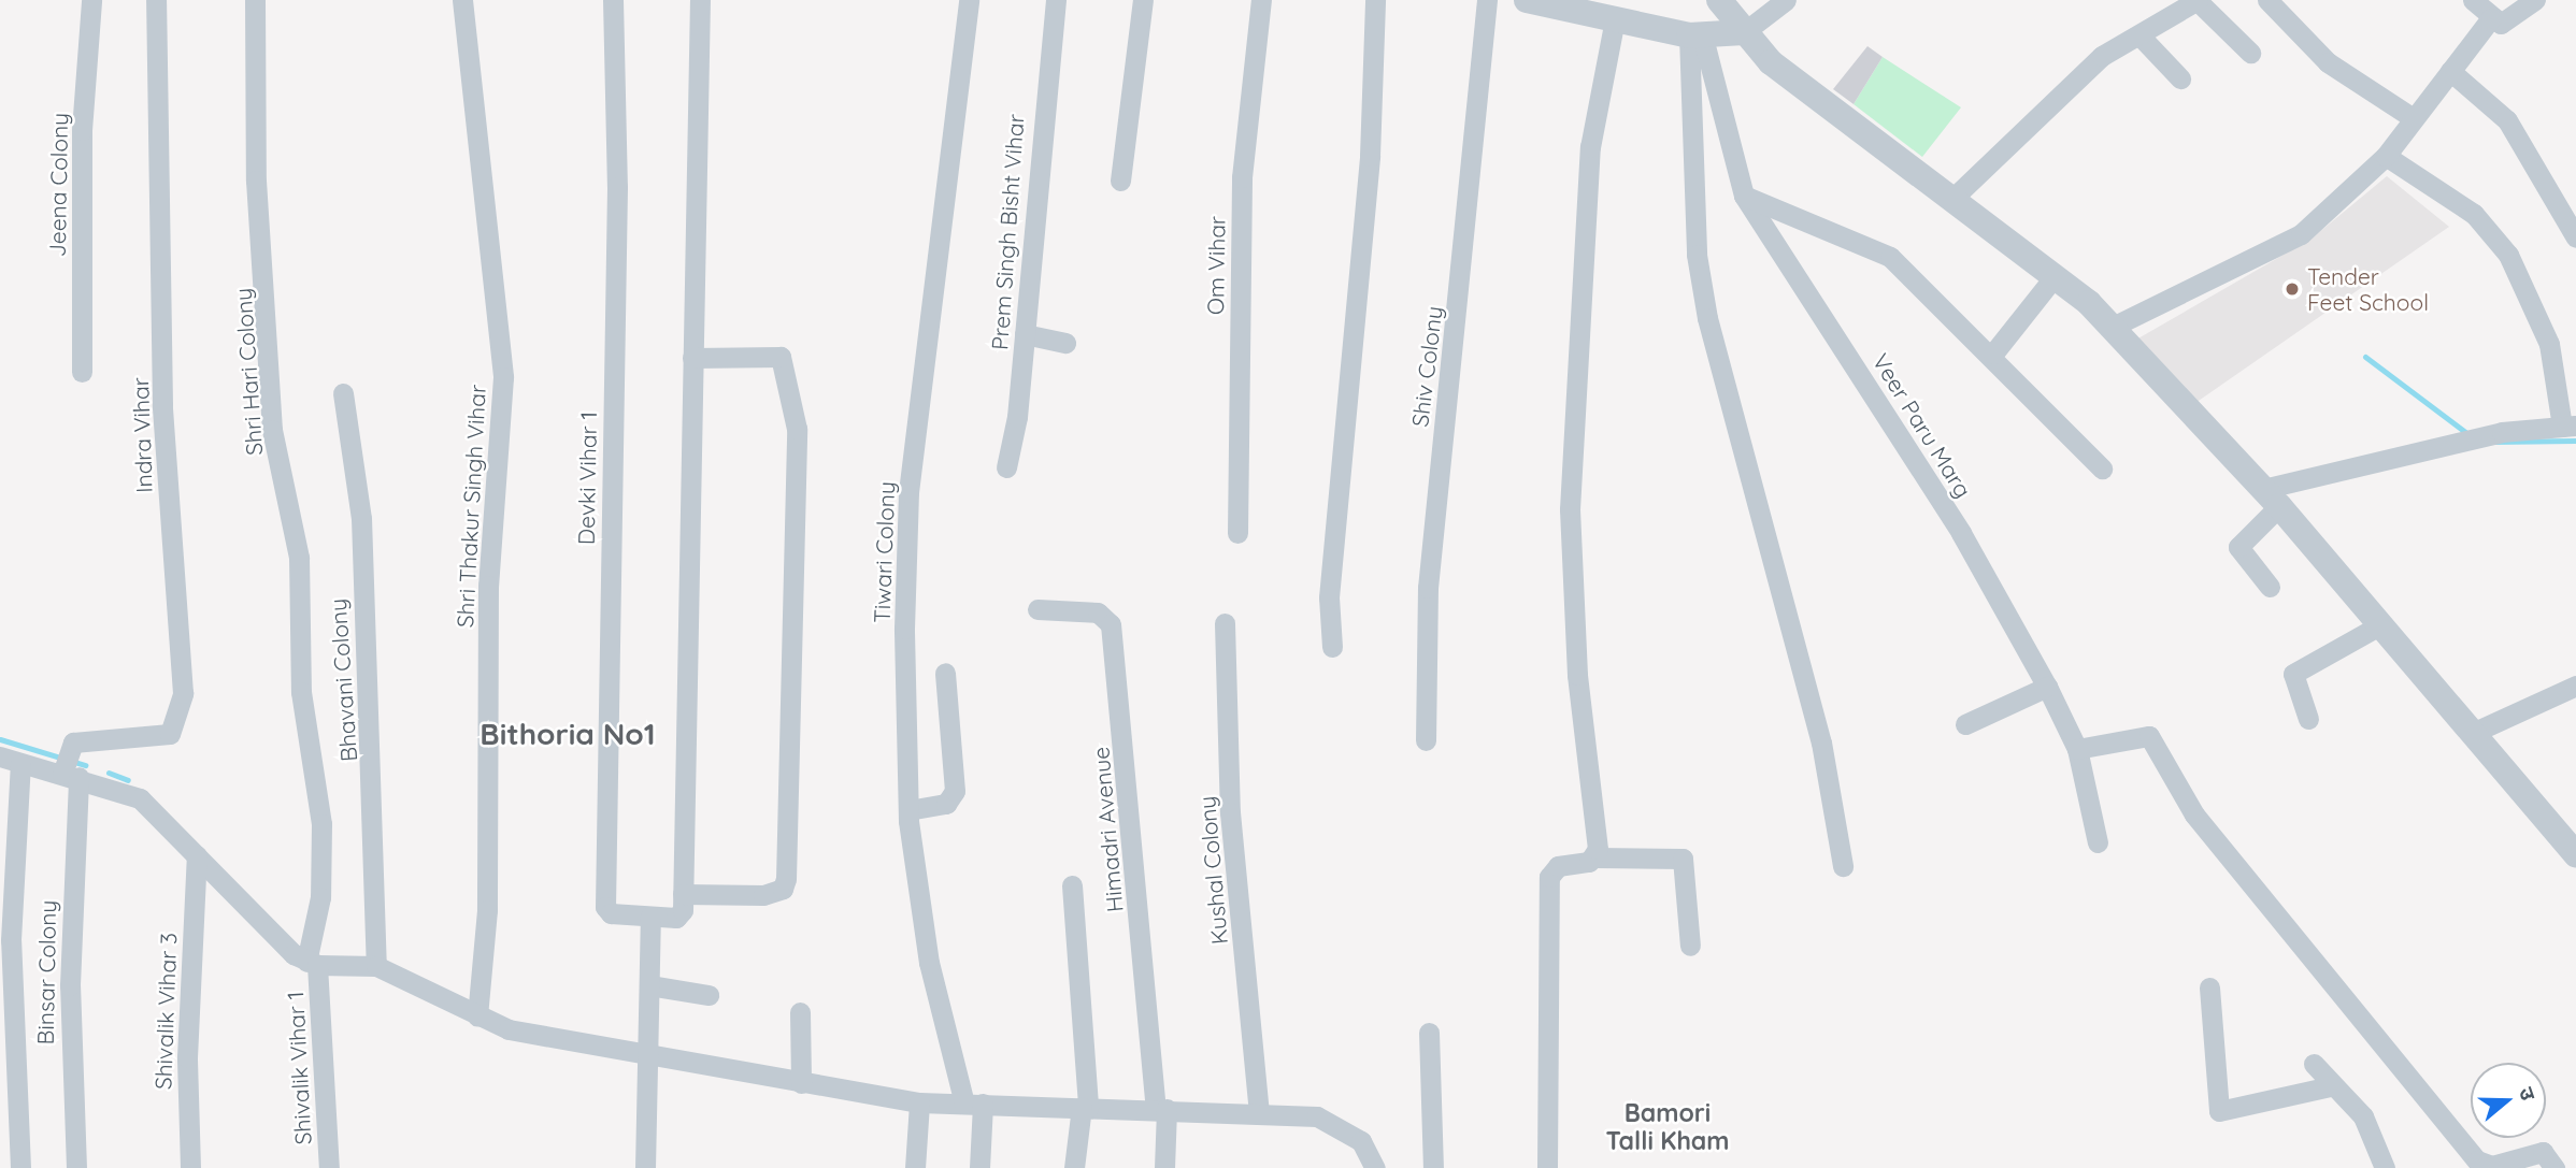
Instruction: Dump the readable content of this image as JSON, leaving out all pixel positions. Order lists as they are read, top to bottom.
{
  "streets": {
    "street": [
      "Jeena Colony",
      "Prem Singh Bisht Vihar",
      "Om Vihar",
      "Shiv Colony",
      "Shri Hari Colony",
      "Veer Paru Marg",
      "Indra Vihar",
      "Devki Vihar 1",
      "Shri Thakur Singh Vihar",
      "Tiwari Colony",
      "Bhavani Colony",
      "Himadri Avenue",
      "Kushal Colony",
      "Binsar Colony",
      "Shivalik Vihar 3",
      "Shivalik Vihar 1"
    ]
  },
  "crossings": [
    ["Shri Hari Colony", "Shivalik Vihar 1"],
    ["Indra Vihar", "Binsar Colony"]
  ],
  "districts": ["Bithoria No1", "Bamori Talli Kham"],
  "places": ["Tender Feet School"],
  "north": "right"
}
